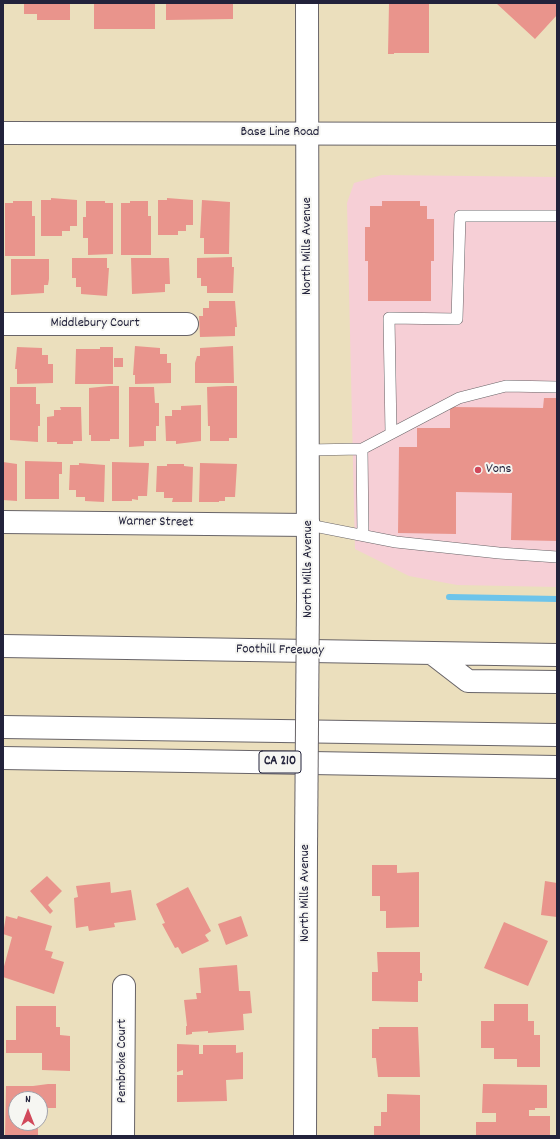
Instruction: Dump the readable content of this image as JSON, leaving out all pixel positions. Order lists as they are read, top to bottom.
{
  "streets": {
    "main road": [
      "Base Line Road",
      "North Mills Avenue",
      "Middlebury Court",
      "Warner Street",
      "Foothill Freeway",
      "CA 210",
      "Pembroke Court"
    ]
  },
  "crossings": [
    ["Base Line Road", "North Mills Avenue"],
    ["North Mills Avenue", "Warner Street"]
  ],
  "places": ["Vons"],
  "north": "top"
}
